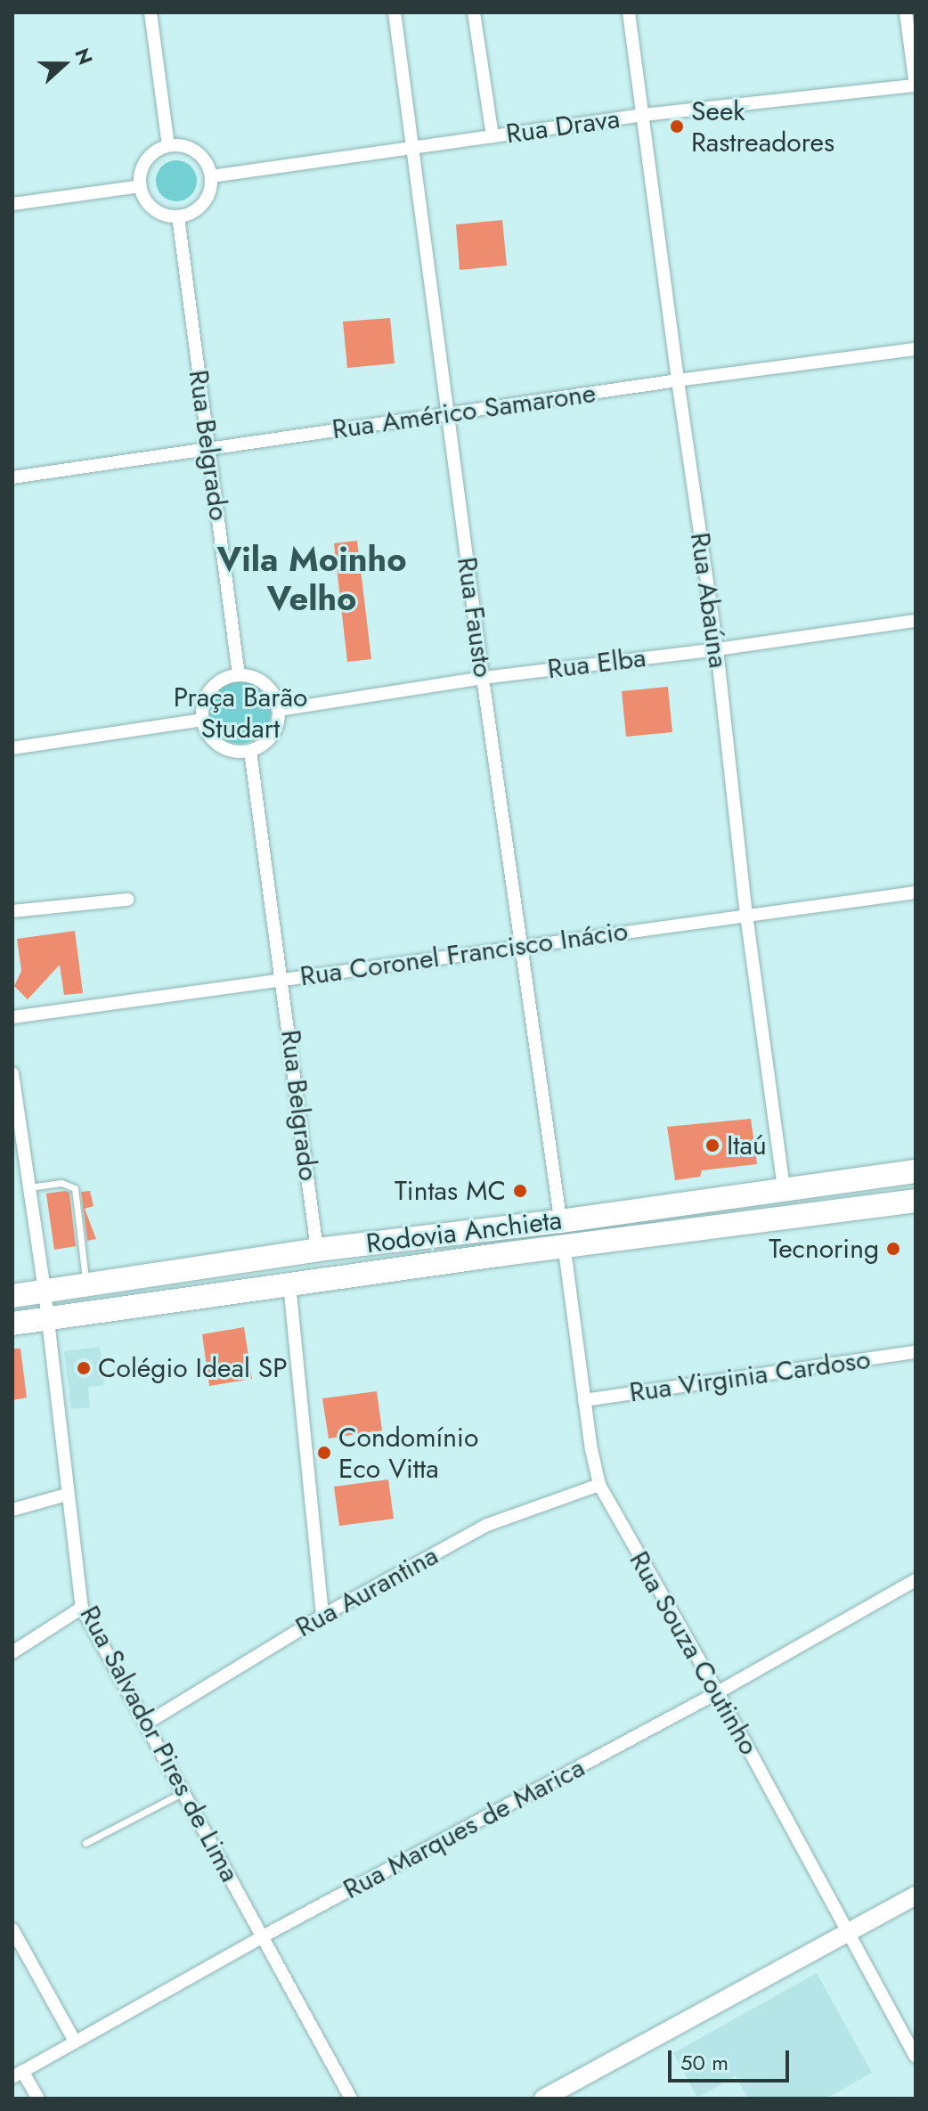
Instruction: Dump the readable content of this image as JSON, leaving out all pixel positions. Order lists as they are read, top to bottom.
{
  "streets": {
    "highway": ["Rodovia Anchieta"],
    "street": [
      "Rua Drava",
      "Rua Américo Samarone",
      "Rua Belgrado",
      "Rua Abaúna",
      "Rua Fausto",
      "Rua Elba",
      "Rua Coronel Francisco Inácio",
      "Rua Virginia Cardoso",
      "Rua Aurantina",
      "Rua Souza Coutinho",
      "Rua Salvador Pires de Lima",
      "Rua Marques de Marica"
    ]
  },
  "crossings": [
    ["Rua Drava", "Rua Belgrado"],
    ["Rua Drava", "Rua Abaúna"],
    ["Rua Drava", "Rua Fausto"],
    ["Rua Américo Samarone", "Rua Belgrado"],
    ["Rua Américo Samarone", "Rua Abaúna"],
    ["Rua Américo Samarone", "Rua Fausto"],
    ["Rua Belgrado", "Rua Elba"],
    ["Rua Belgrado", "Rua Coronel Francisco Inácio"],
    ["Rua Belgrado", "Rodovia Anchieta"],
    ["Rua Abaúna", "Rua Elba"],
    ["Rua Abaúna", "Rua Coronel Francisco Inácio"],
    ["Rua Abaúna", "Rodovia Anchieta"],
    ["Rua Fausto", "Rua Elba"],
    ["Rua Fausto", "Rua Coronel Francisco Inácio"],
    ["Rua Fausto", "Rodovia Anchieta"],
    ["Rua Fausto", "Rua Souza Coutinho"],
    ["Rodovia Anchieta", "Rua Souza Coutinho"],
    ["Rodovia Anchieta", "Rua Salvador Pires de Lima"],
    ["Rua Virginia Cardoso", "Rua Souza Coutinho"],
    ["Rua Aurantina", "Rua Souza Coutinho"],
    ["Rua Aurantina", "Rua Salvador Pires de Lima"],
    ["Rua Souza Coutinho", "Rua Marques de Marica"],
    ["Rua Salvador Pires de Lima", "Rua Marques de Marica"]
  ],
  "districts": ["Vila Moinho Velho"],
  "parks": ["Praça Barão Studart"],
  "places": [
    "Seek Rastreadores",
    "Itaú",
    "Tintas MC",
    "Tecnoring",
    "Colégio Ideal SP",
    "Condomínio Eco Vitta"
  ],
  "scale_bar": "50 m",
  "north": "right"
}
